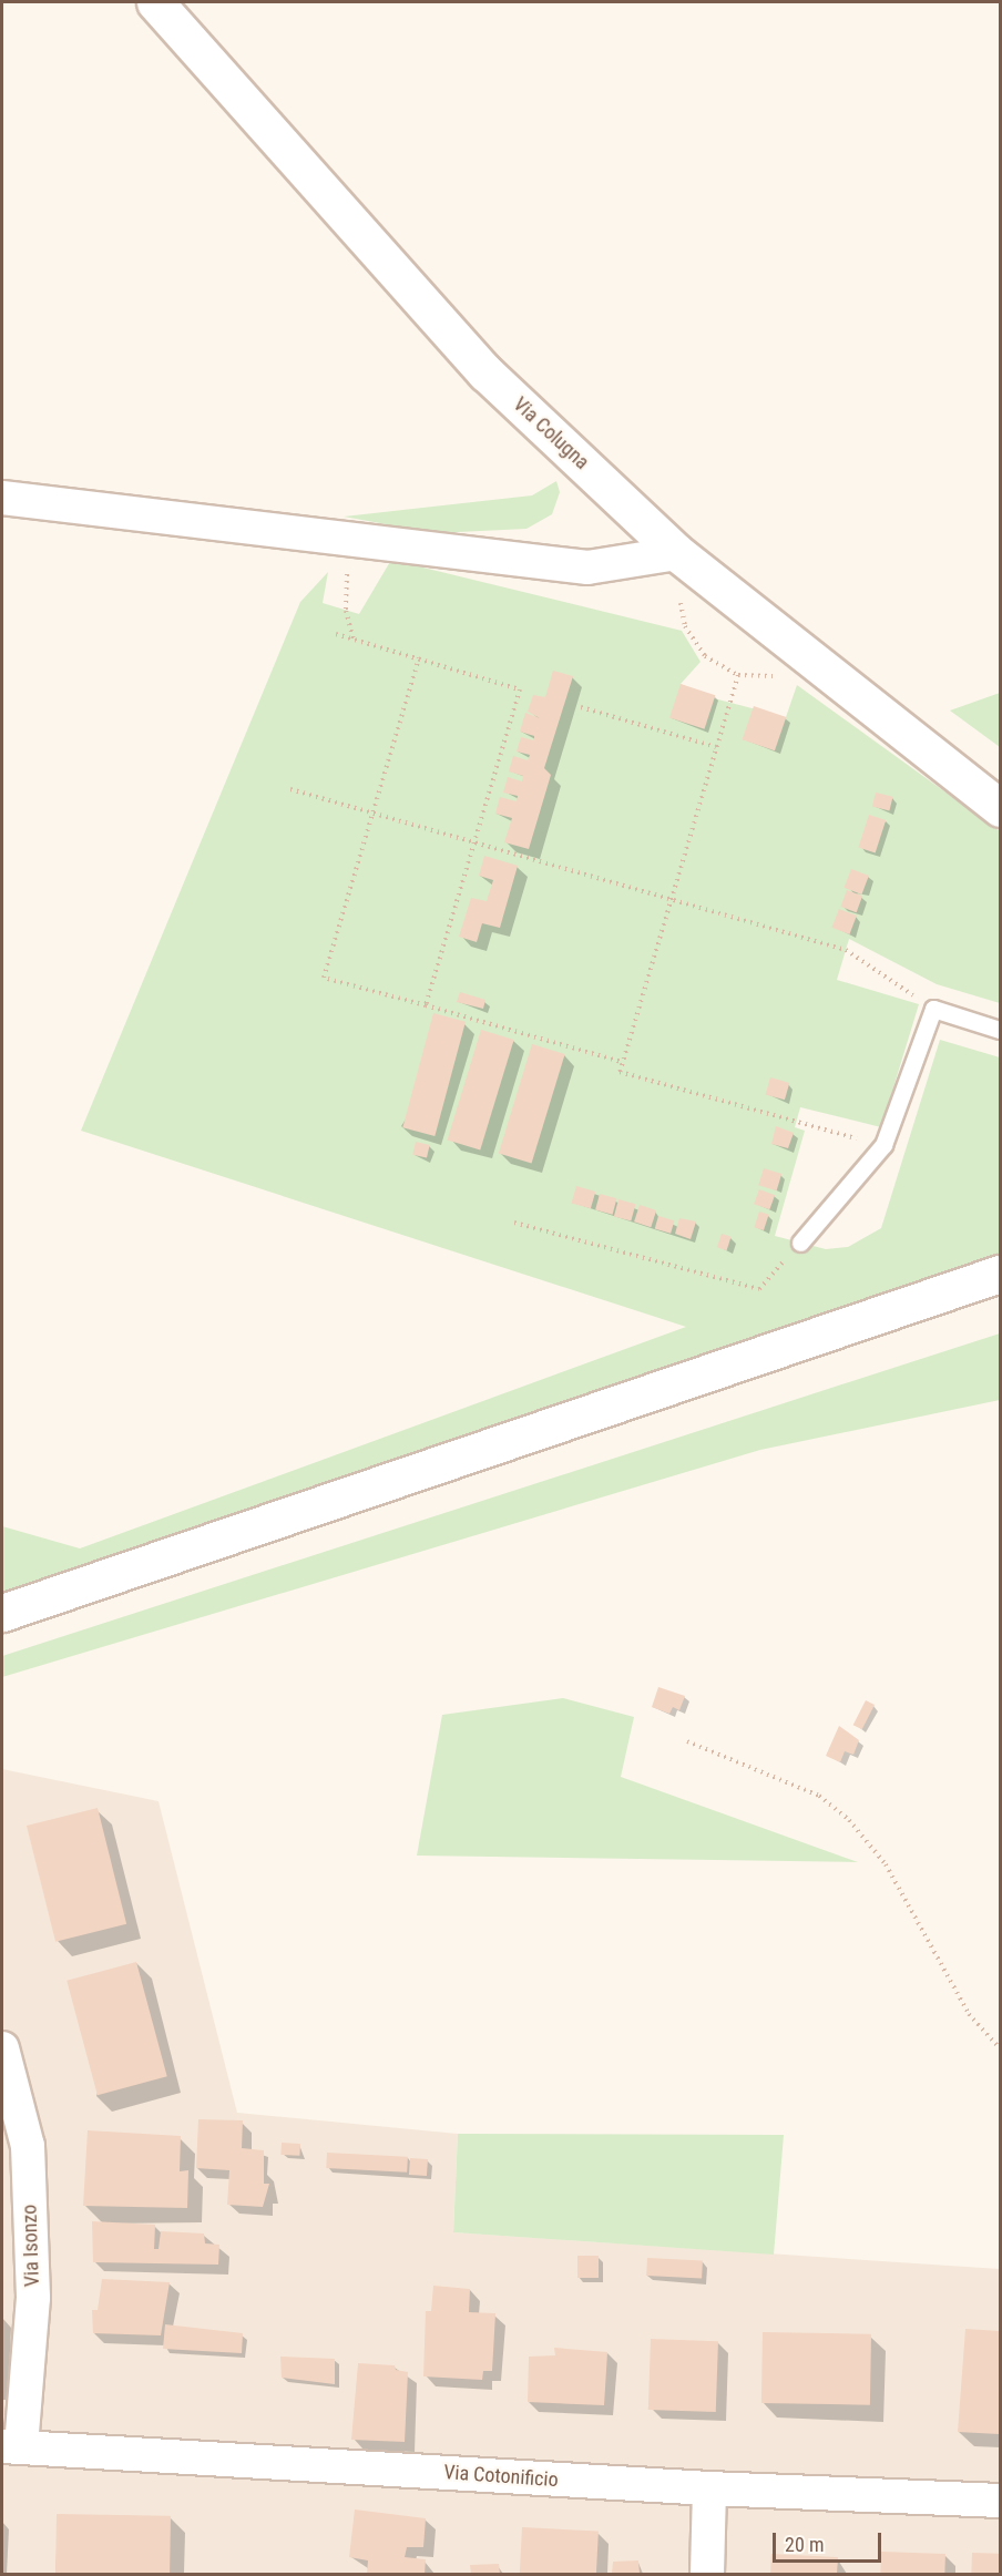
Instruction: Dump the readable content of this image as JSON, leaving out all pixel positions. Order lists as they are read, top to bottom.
{
  "streets": {
    "street": ["Via Colugna", "Via Isonzo", "Via Cotonificio"]
  },
  "crossings": [
    ["Via Isonzo", "Via Cotonificio"]
  ],
  "scale_bar": "20 m"
}
